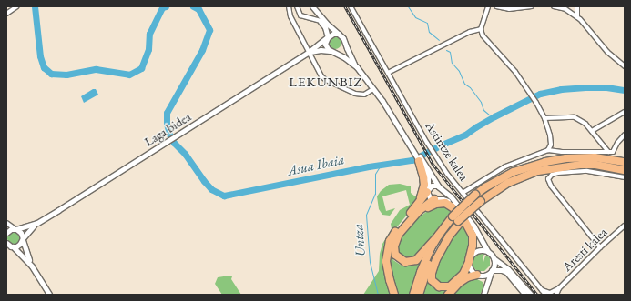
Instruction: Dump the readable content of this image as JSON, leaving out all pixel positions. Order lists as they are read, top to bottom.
{
  "streets": {
    "street": ["Laga bidea", "Astintze kalea", "Aresti kalea"]
  },
  "crossings": [
    ["Astintze kalea", "Aresti kalea"]
  ],
  "districts": ["LEKUNBIZ"],
  "water": ["Asua Ibaia", "Untza"]
}
